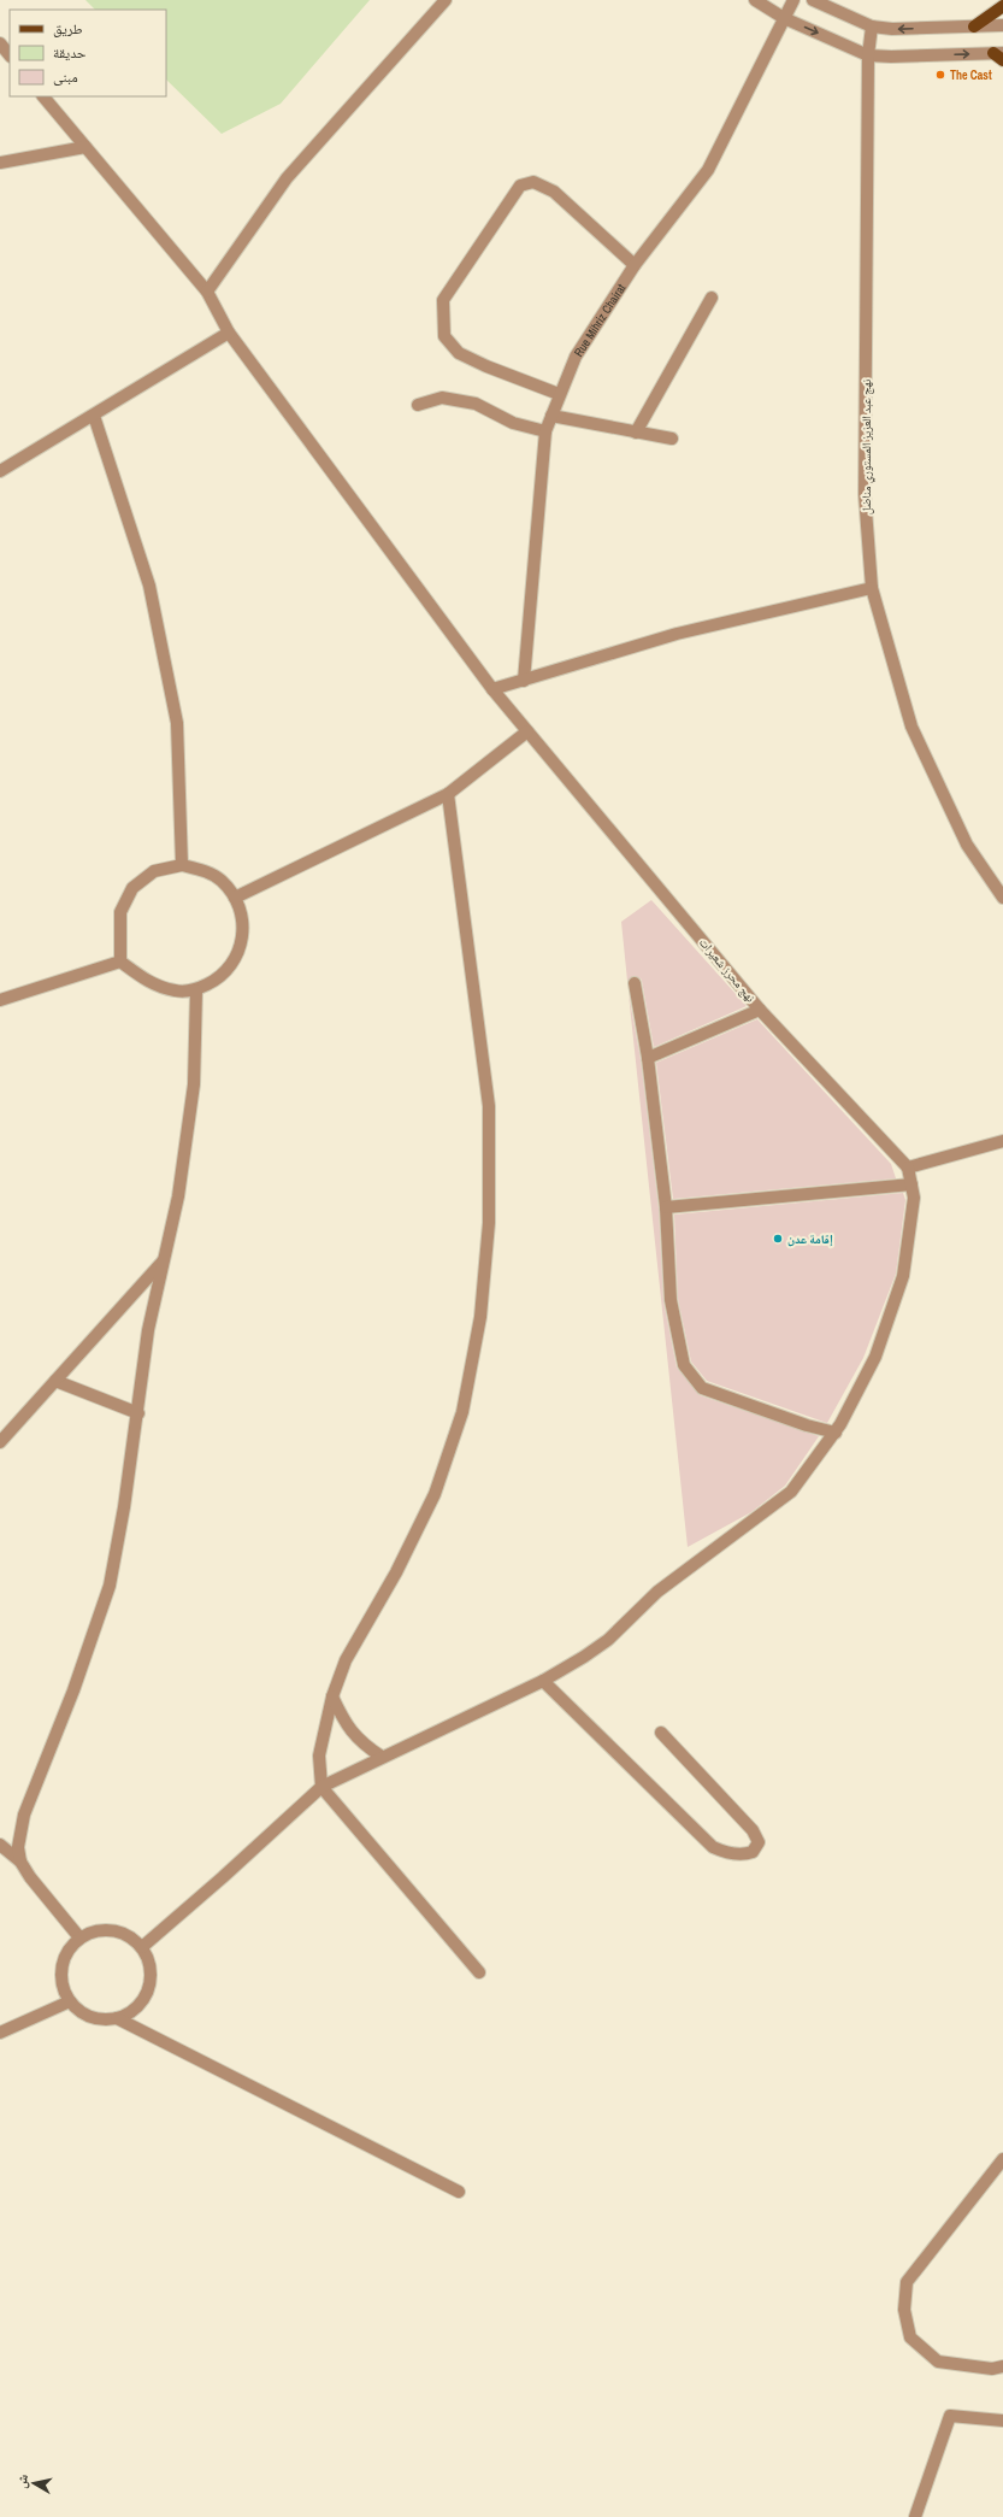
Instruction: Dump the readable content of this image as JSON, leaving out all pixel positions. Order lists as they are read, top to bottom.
{
  "streets": {
    "street": ["Rue Mihriz Chairat", "نهج عبد العزيز المستوري مناضل", "نهج محرز شعيرات"]
  },
  "places": ["The Cast", "إقامة عدن"],
  "legend": ["طريق", "حديقة", "مبنى"],
  "north": "left"
}
